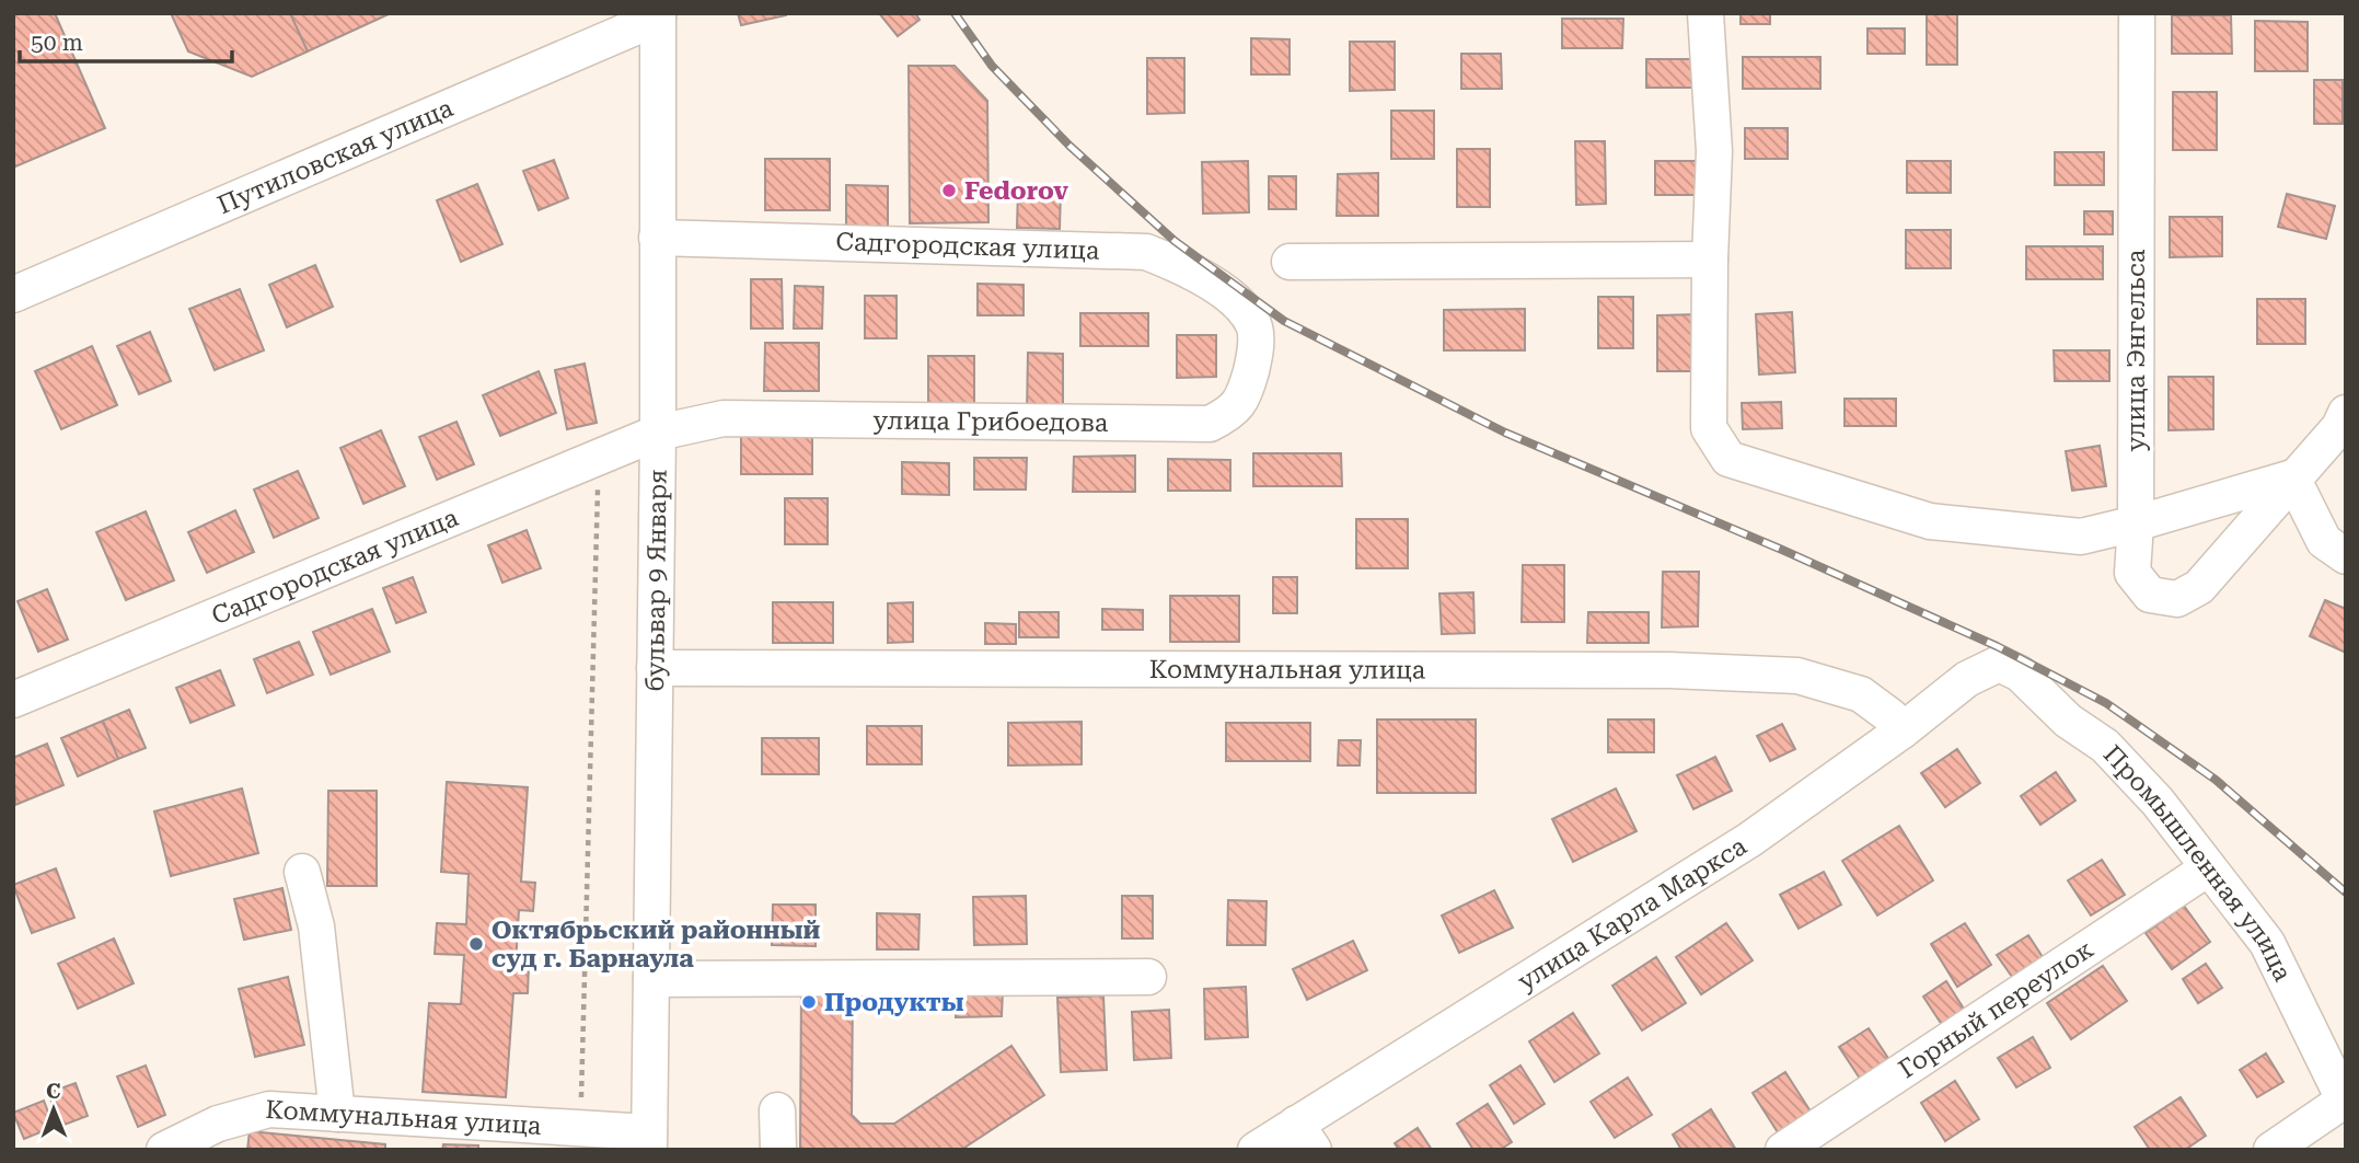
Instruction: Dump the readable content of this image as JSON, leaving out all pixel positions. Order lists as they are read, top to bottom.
{
  "streets": {
    "street": [
      "Путиловская улица",
      "Садгородская улица",
      "улица Энгельса",
      "улица Грибоедова",
      "бульвар 9 Января",
      "Коммунальная улица",
      "Промышленная улица",
      "улица Карла Маркса",
      "Горный переулок"
    ]
  },
  "crossings": [
    ["Путиловская улица", "бульвар 9 Января"],
    ["Садгородская улица", "улица Грибоедова"],
    ["Садгородская улица", "бульвар 9 Января"],
    ["улица Грибоедова", "бульвар 9 Января"],
    ["бульвар 9 Января", "Коммунальная улица"],
    ["Коммунальная улица", "улица Карла Маркса"],
    ["Промышленная улица", "улица Карла Маркса"],
    ["Промышленная улица", "Горный переулок"]
  ],
  "places": ["Fedorov", "Октябрьский районный суд г. Барнаула", "Продукты"],
  "scale_bar": "50 m",
  "north": "top"
}
